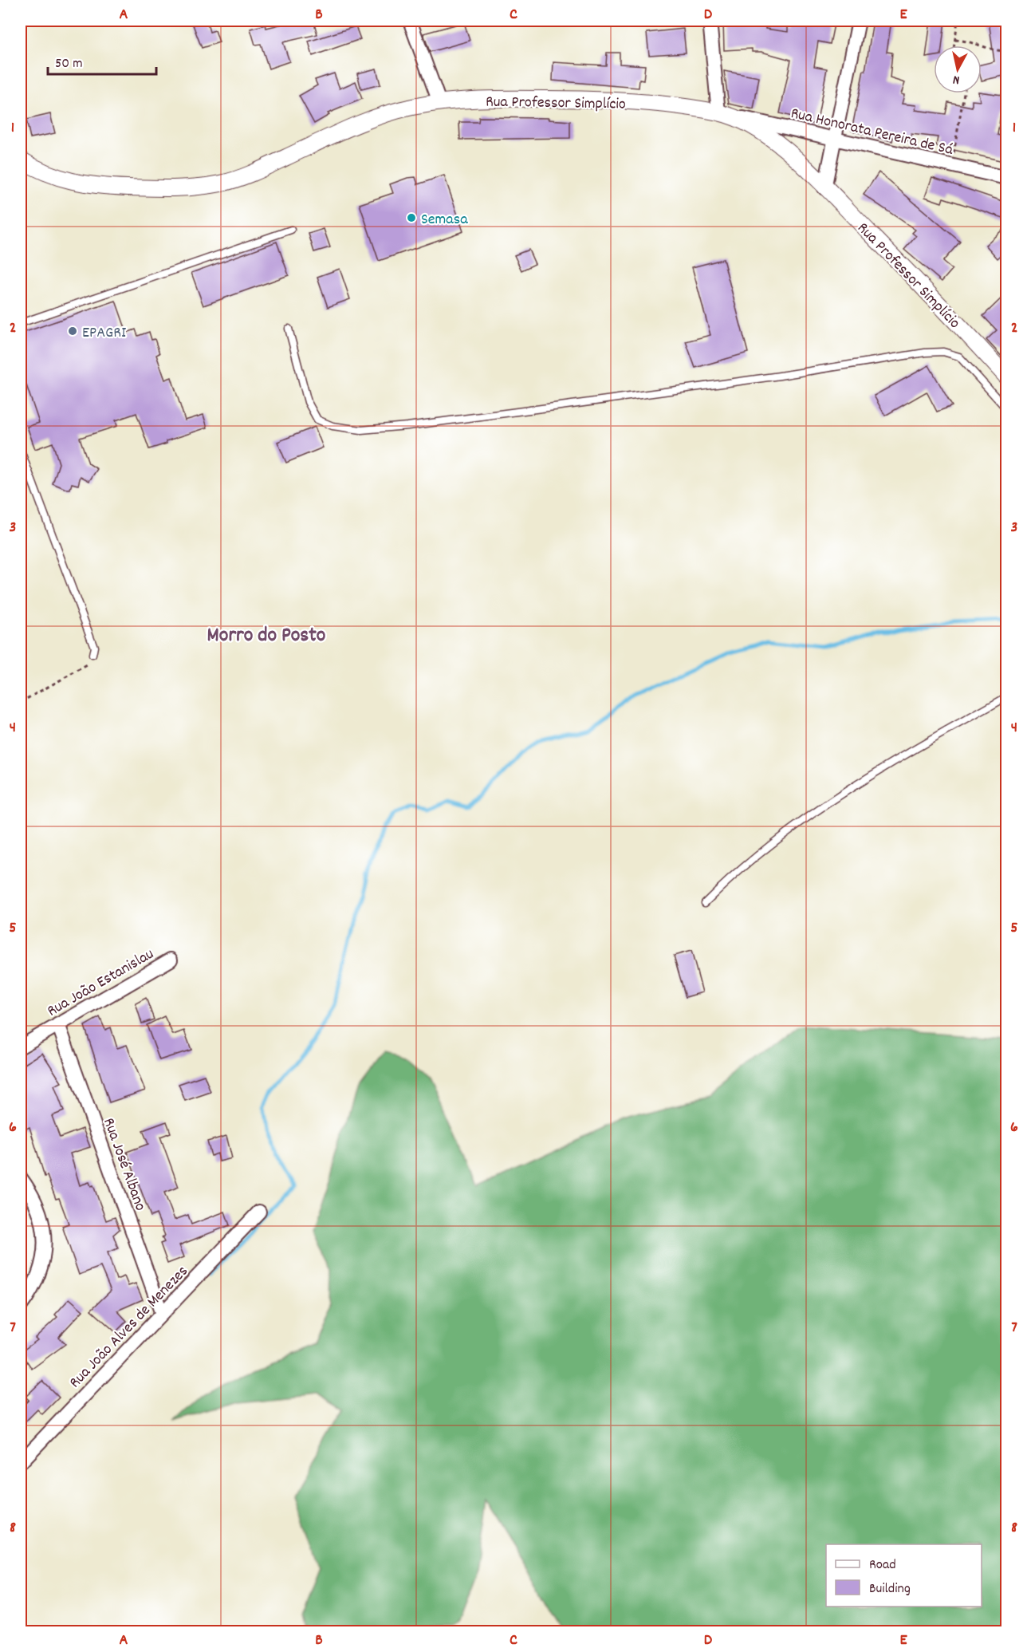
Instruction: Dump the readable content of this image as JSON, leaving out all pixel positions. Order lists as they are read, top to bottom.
{
  "streets": {
    "street": [
      "Rua Professor Simplício",
      "Rua Honorata Pereira de Sá",
      "Rua João Estanislau",
      "Rua José Albano",
      "Rua João Alves de Menezes"
    ]
  },
  "crossings": [
    ["Rua Professor Simplício", "Rua Honorata Pereira de Sá"],
    ["Rua João Estanislau", "Rua José Albano"],
    ["Rua José Albano", "Rua João Alves de Menezes"]
  ],
  "districts": ["Morro do Posto"],
  "places": ["Semasa", "EPAGRI"],
  "legend": ["Road", "Building"],
  "scale_bar": "50 m",
  "north": "bottom",
  "grid": {
    "columns": [
      "A",
      "B",
      "C",
      "D",
      "E"
    ],
    "rows": [
      "1",
      "2",
      "3",
      "4",
      "5",
      "6",
      "7",
      "8"
    ]
  }
}
